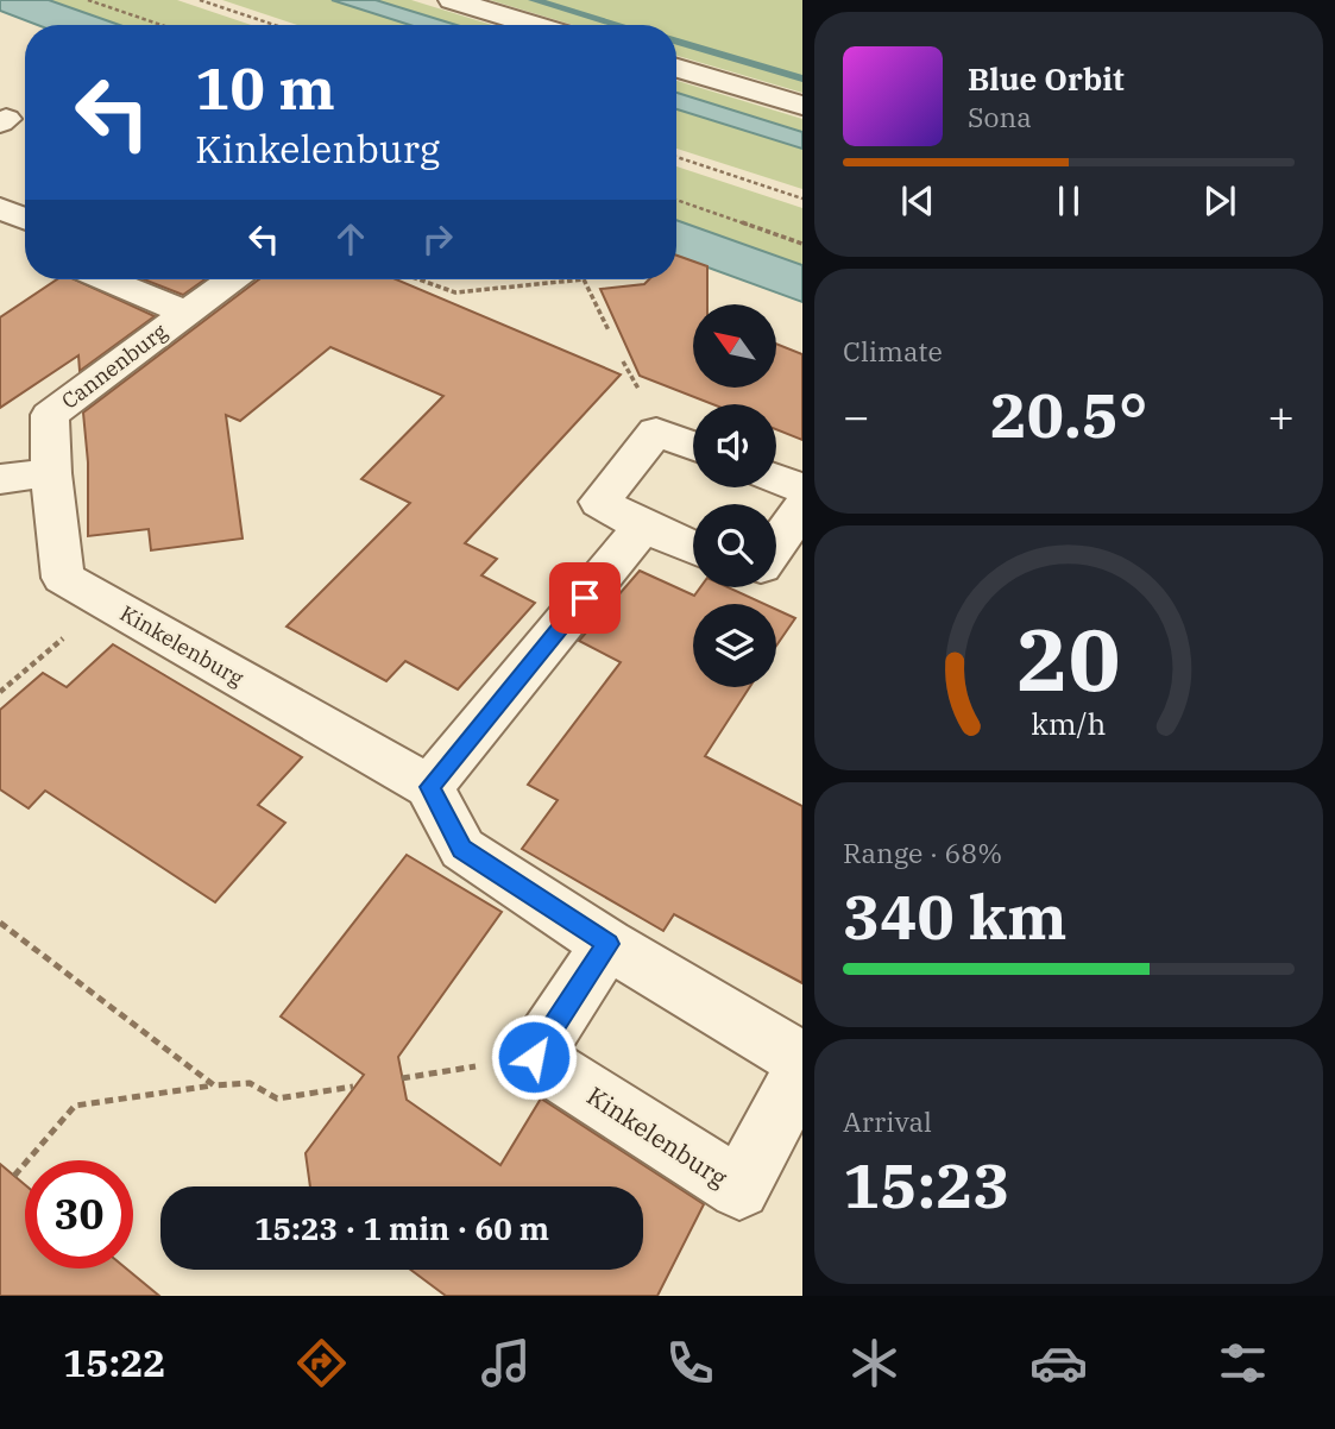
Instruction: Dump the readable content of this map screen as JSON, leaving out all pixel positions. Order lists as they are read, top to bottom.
{
  "streets": {
    "street": ["Cannenburg", "Kinkelenburg"]
  },
  "crossings": [
    ["Cannenburg", "Kinkelenburg"]
  ],
  "north": "top left",
  "page": {
    "turn": ["10 m", "Kinkelenburg"],
    "song": ["Blue Orbit", "Sona"],
    "tile": [
      "Climate",
      ["Range · 68%", "340 km"],
      ["Arrival", "15:23"]
    ],
    "heat": ["−", "20.5°", "+"],
    "limit": "30",
    "trip": "15:23 · 1 min · 60 m",
    "tabs": "15:22",
    "gauge": ["20", "km/h"]
  }
}
